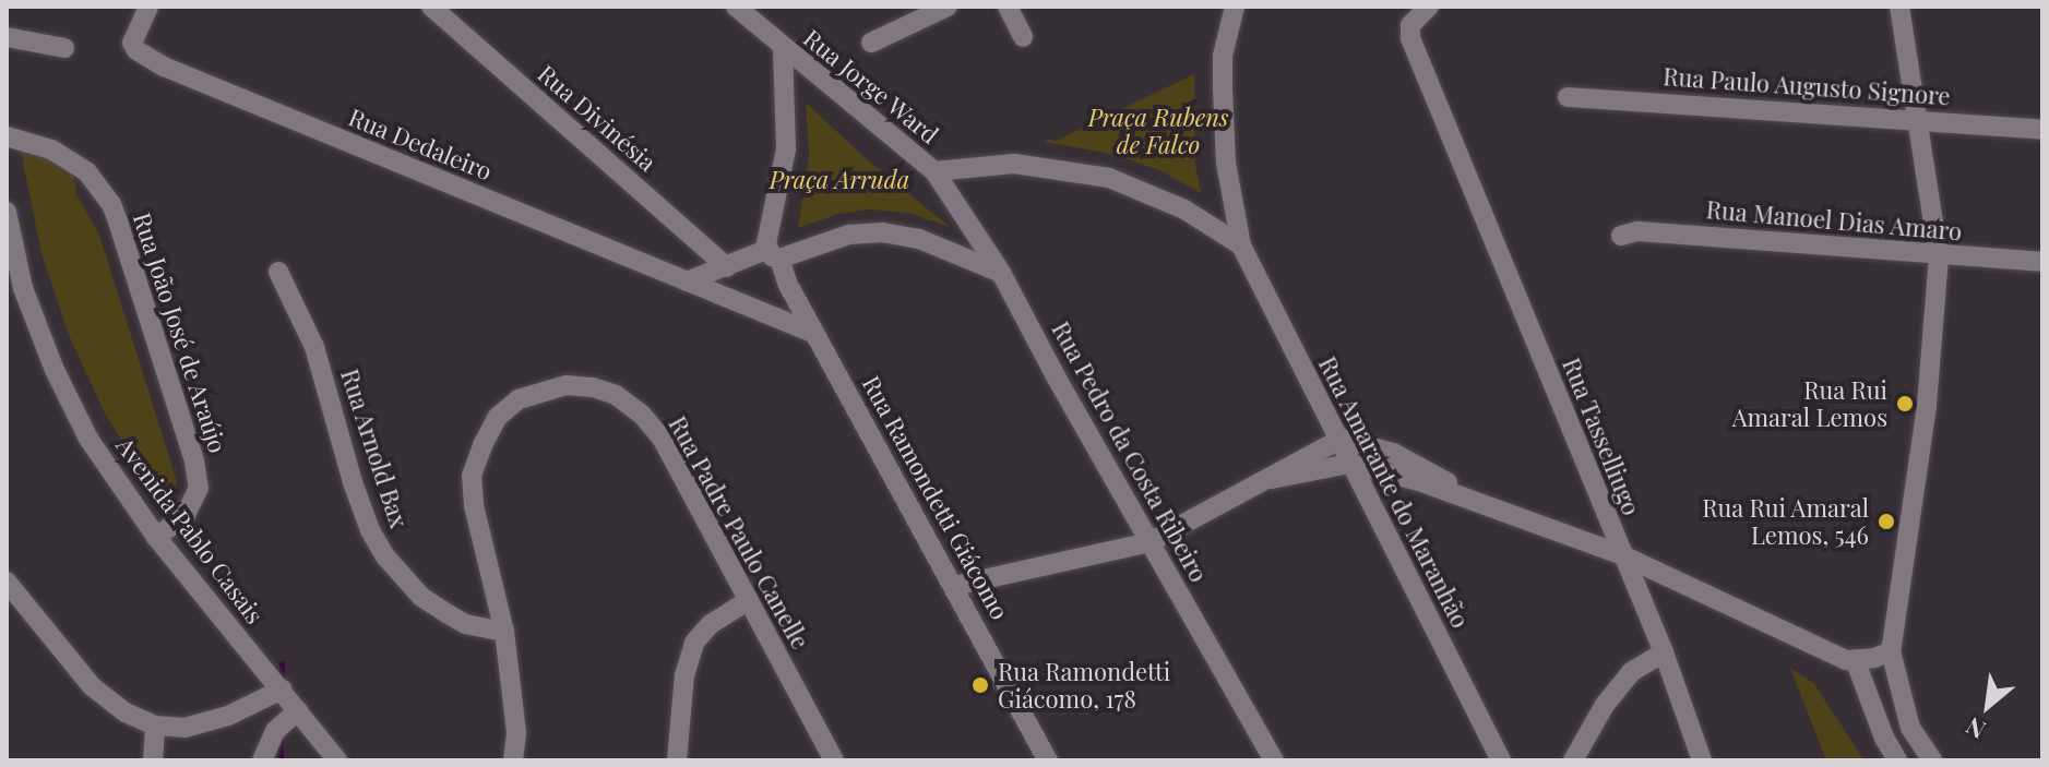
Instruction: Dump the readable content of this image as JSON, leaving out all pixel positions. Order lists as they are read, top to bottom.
{
  "streets": {
    "street": [
      "Rua Jorge Ward",
      "Rua Paulo Augusto Signore",
      "Rua Divinésia",
      "Rua Dedaleiro",
      "Rua Manoel Dias Amaro",
      "Rua João José de Araújo",
      "Rua Tasselliugo",
      "Rua Arnold Bax",
      "Rua Pedro da Costa Ribeiro",
      "Rua Amarante do Maranhão",
      "Rua Ramondetti Giácomo",
      "Avenida Pablo Casais",
      "Rua Padre Paulo Canelle"
    ]
  },
  "crossings": [
    ["Rua Jorge Ward", "Rua Pedro da Costa Ribeiro"],
    ["Rua Dedaleiro", "Rua Ramondetti Giácomo"],
    ["Rua João José de Araújo", "Avenida Pablo Casais"],
    ["Rua Arnold Bax", "Rua Padre Paulo Canelle"]
  ],
  "parks": ["Praça Rubens de Falco", "Praça Arruda"],
  "places": ["Rua Rui Amaral Lemos", "Rua Rui Amaral Lemos, 546", "Rua Ramondetti Giácomo, 178"],
  "north": "bottom left"
}
